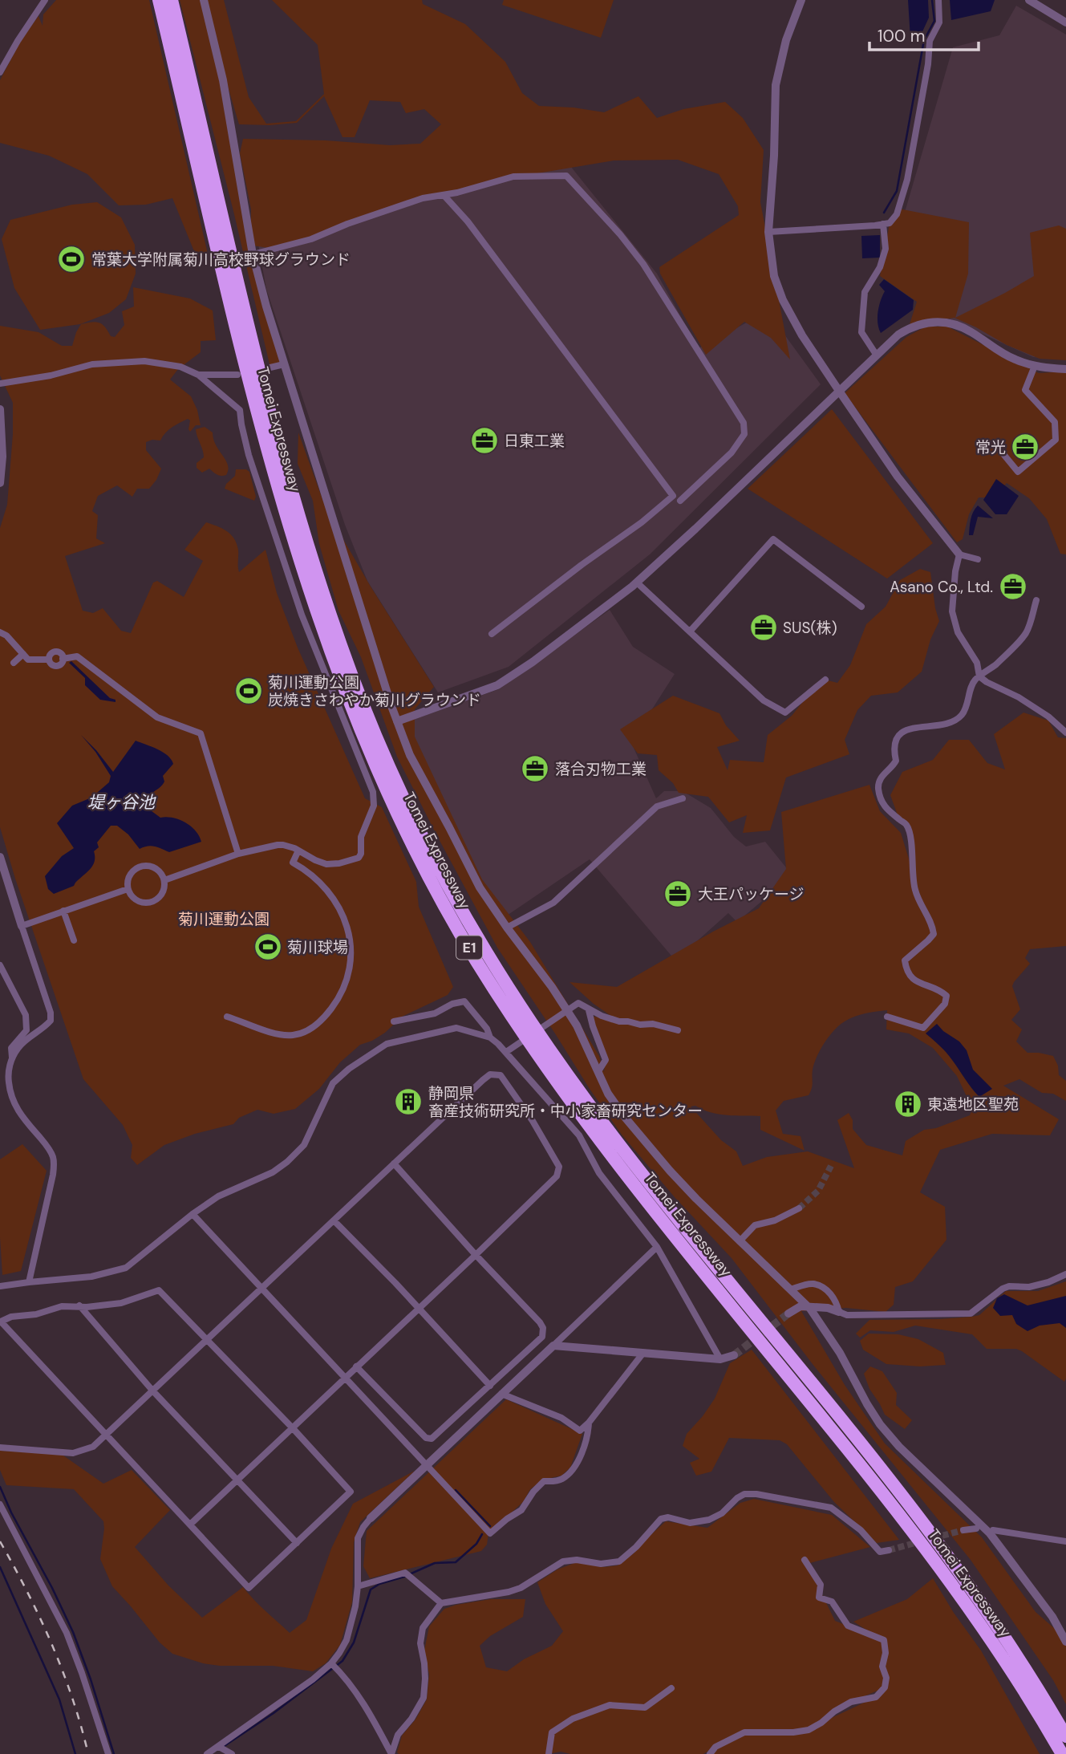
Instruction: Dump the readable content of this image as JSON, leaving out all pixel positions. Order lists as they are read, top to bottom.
{
  "streets": {
    "highway": ["Tomei Expressway", "E1"]
  },
  "water": ["堤ヶ谷池"],
  "parks": ["菊川運動公園"],
  "places": {
    "sports": ["常葉大学附属菊川高校野球グラウンド", "菊川運動公園 炭焼きさわやか菊川グラウンド", "菊川球場"],
    "office": [
      "日東工業",
      "常光",
      "Asano Co., Ltd.",
      "SUS(株)",
      "落合刃物工業",
      "大王パッケージ"
    ],
    "building": ["静岡県 畜産技術研究所・中小家畜研究センター", "東遠地区聖苑"]
  },
  "scale_bar": "100 m"
}
